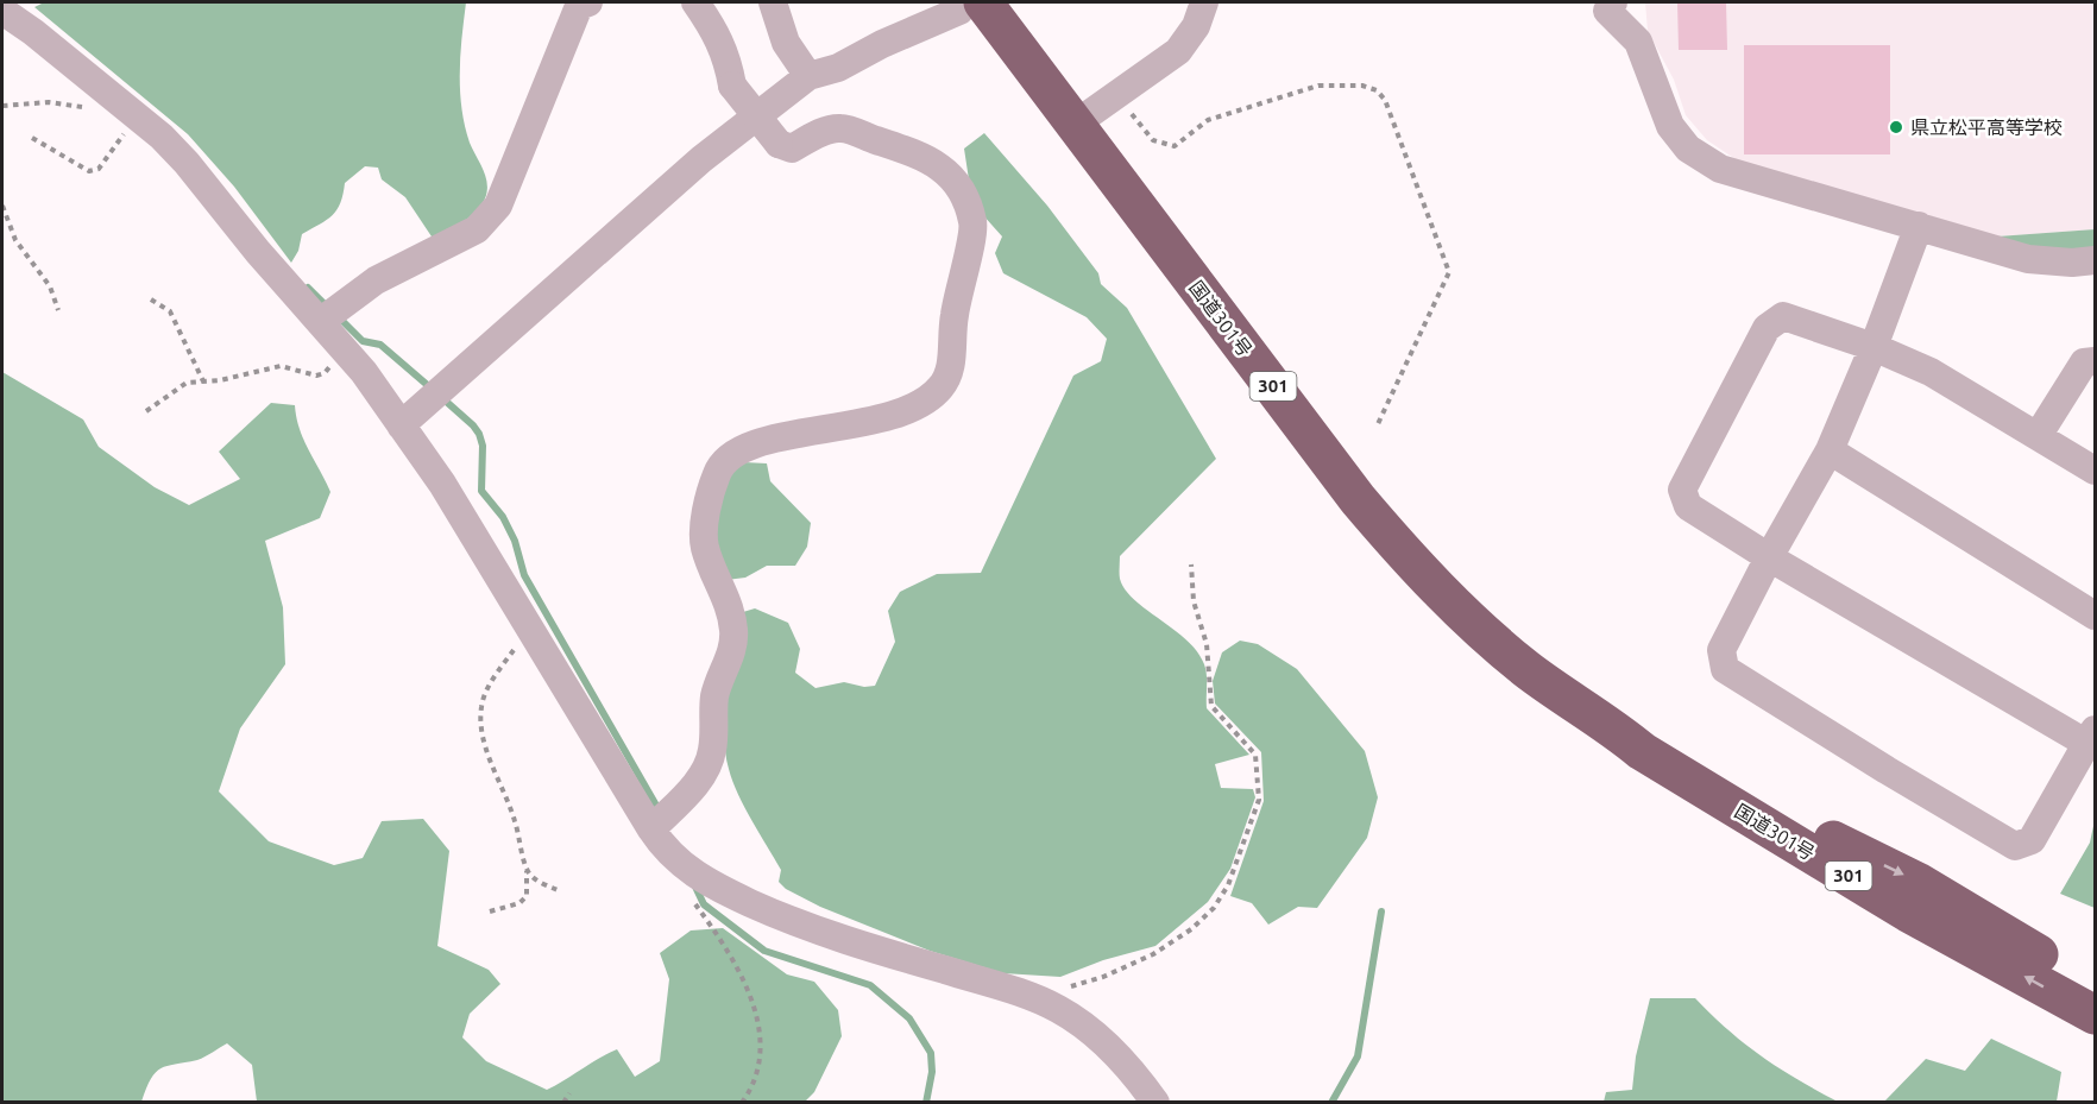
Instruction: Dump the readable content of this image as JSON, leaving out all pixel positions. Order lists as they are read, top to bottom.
{
  "streets": {
    "highway": ["国道301号", "301"]
  },
  "places": ["県立松平高等学校"]
}
